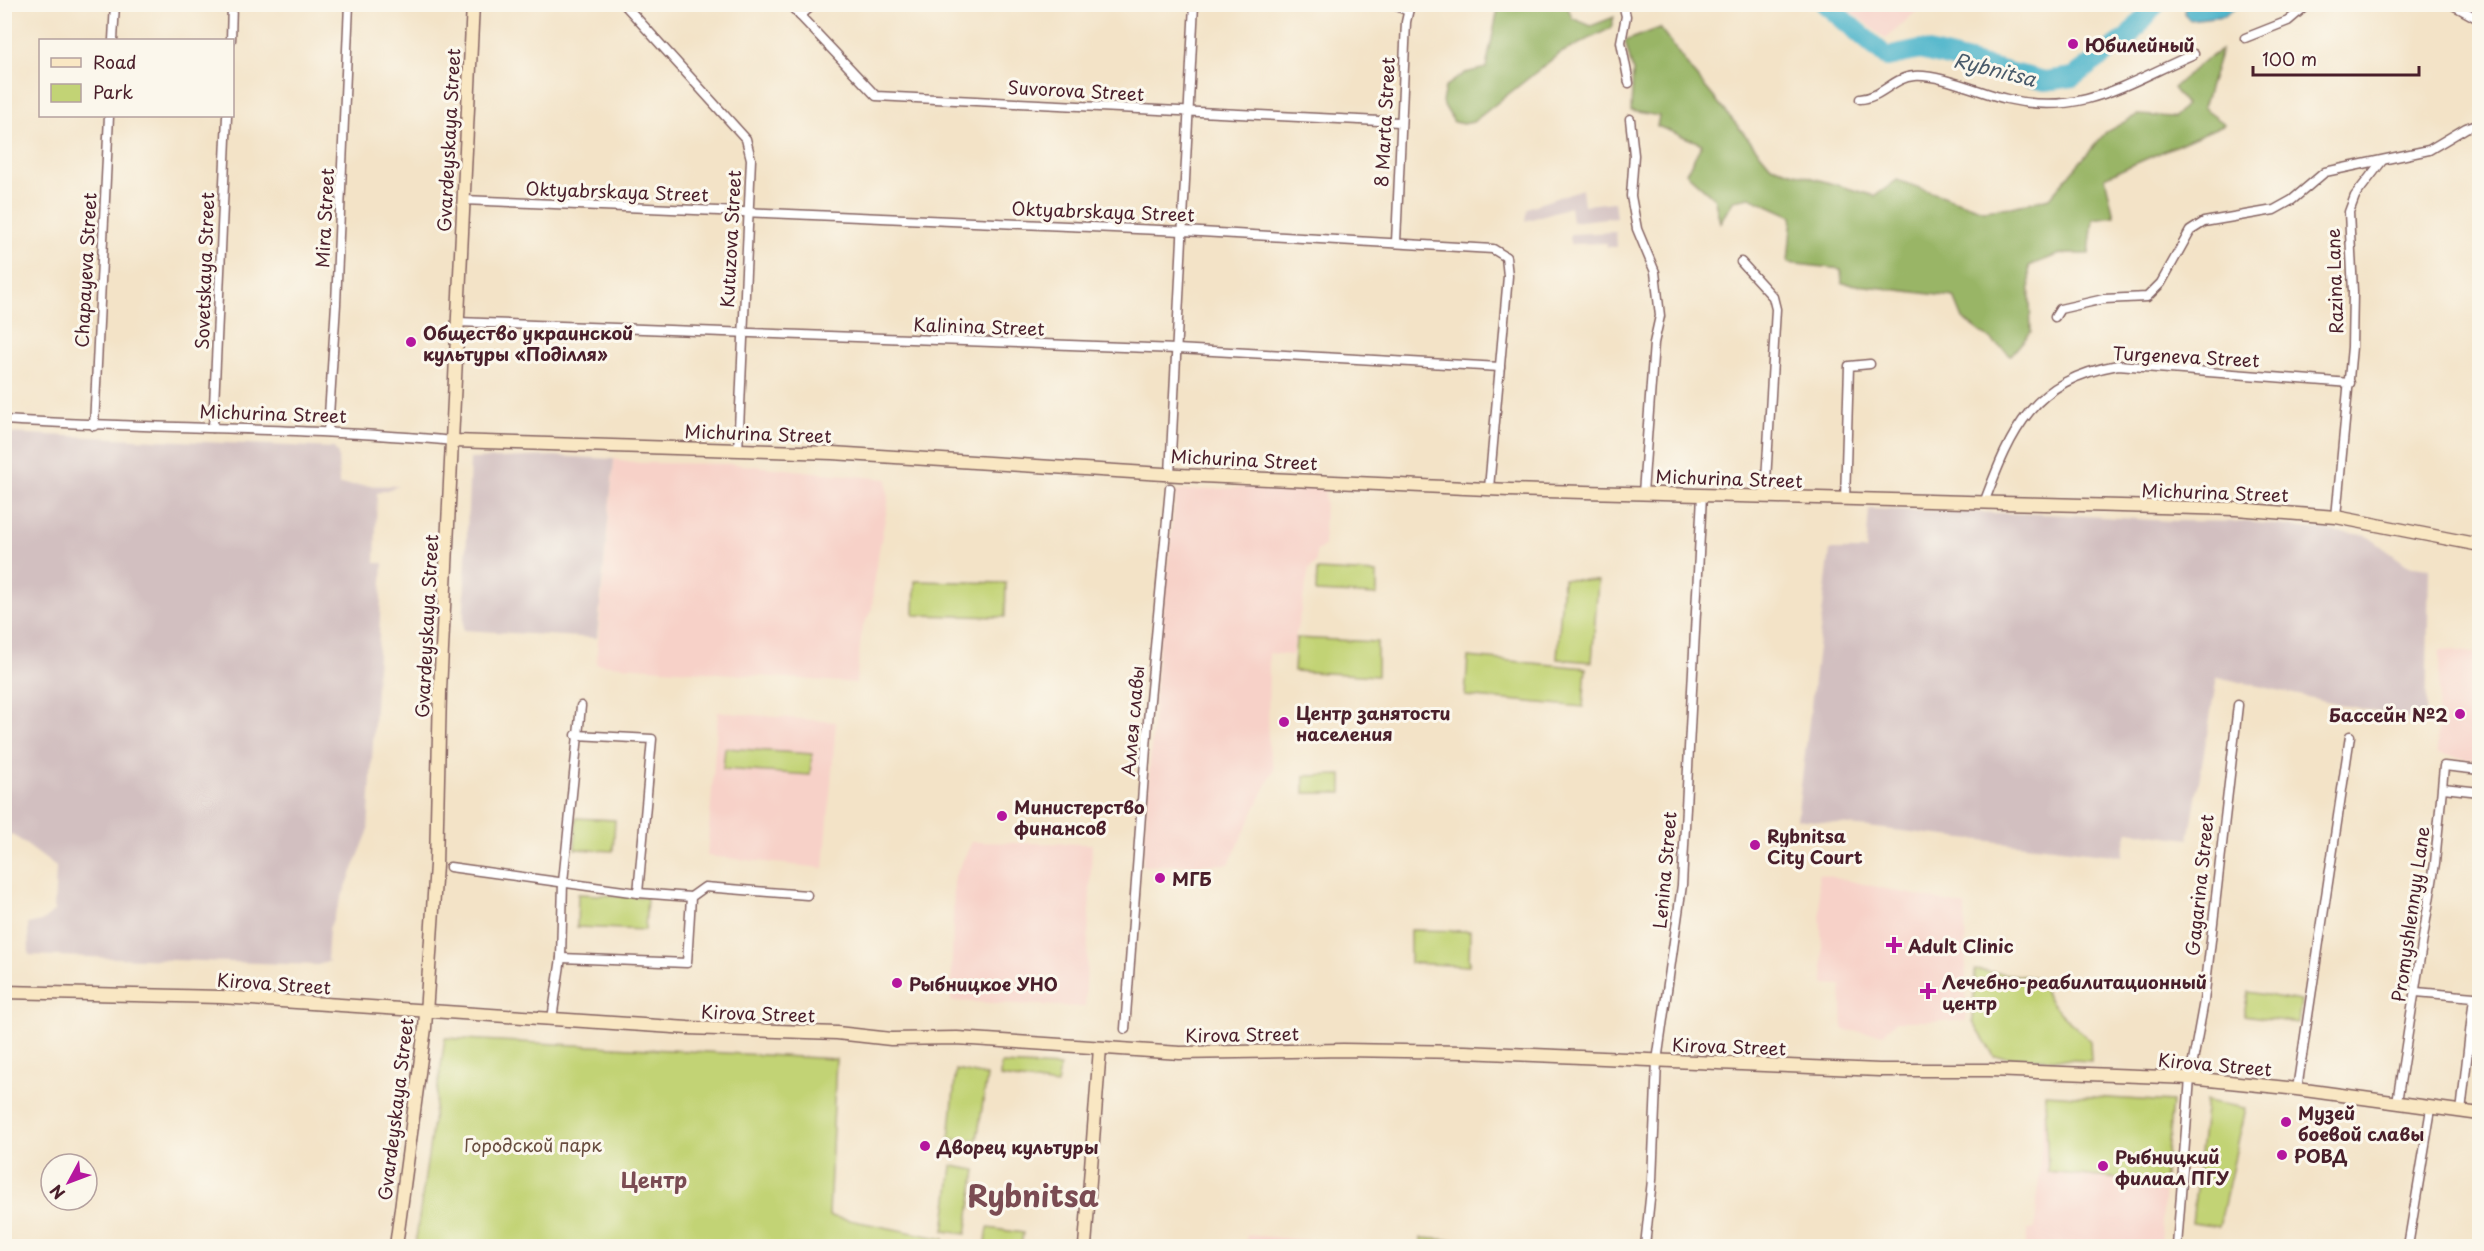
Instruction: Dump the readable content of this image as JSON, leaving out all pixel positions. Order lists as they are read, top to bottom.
{
  "streets": {
    "street": [
      "Suvorova Street",
      "8 Marta Street",
      "Gvardeyskaya Street",
      "Oktyabrskaya Street",
      "Mira Street",
      "Kutuzova Street",
      "Chapayeva Street",
      "Sovetskaya Street",
      "Razina Lane",
      "Kalinina Street",
      "Turgeneva Street",
      "Michurina Street",
      "Аллея славы",
      "Lenina Street",
      "Gagarina Street",
      "Promyshlennyy Lane",
      "Kirova Street"
    ]
  },
  "crossings": [
    ["Suvorova Street", "8 Marta Street"],
    ["8 Marta Street", "Oktyabrskaya Street"],
    ["Gvardeyskaya Street", "Oktyabrskaya Street"],
    ["Gvardeyskaya Street", "Kalinina Street"],
    ["Gvardeyskaya Street", "Michurina Street"],
    ["Gvardeyskaya Street", "Kirova Street"],
    ["Oktyabrskaya Street", "Kutuzova Street"],
    ["Oktyabrskaya Street", "Kalinina Street"],
    ["Oktyabrskaya Street", "Michurina Street"],
    ["Mira Street", "Michurina Street"],
    ["Kutuzova Street", "Kalinina Street"],
    ["Kutuzova Street", "Michurina Street"],
    ["Chapayeva Street", "Michurina Street"],
    ["Sovetskaya Street", "Michurina Street"],
    ["Razina Lane", "Turgeneva Street"],
    ["Razina Lane", "Michurina Street"],
    ["Turgeneva Street", "Michurina Street"],
    ["Michurina Street", "Lenina Street"],
    ["Lenina Street", "Kirova Street"],
    ["Gagarina Street", "Kirova Street"],
    ["Promyshlennyy Lane", "Kirova Street"]
  ],
  "districts": ["Центр", "Rybnitsa"],
  "water": ["Rybnitsa"],
  "parks": ["Городской парк"],
  "places": {
    "other": [
      "Юбилейный",
      "Общество украинской культуры «Поділля»",
      "Бассейн №2",
      "Центр занятости населения",
      "Министерство финансов",
      "Rybnitsa City Court",
      "МГБ",
      "Рыбницкое УНО",
      "Музей боевой славы",
      "Дворец культуры",
      "РОВД",
      "Рыбницкий филиал ПГУ"
    ],
    "health": ["Adult Clinic", "Лечебно-реабилитационный центр"]
  },
  "legend": ["Road", "Park"],
  "scale_bar": "100 m",
  "north": "bottom left"
}
